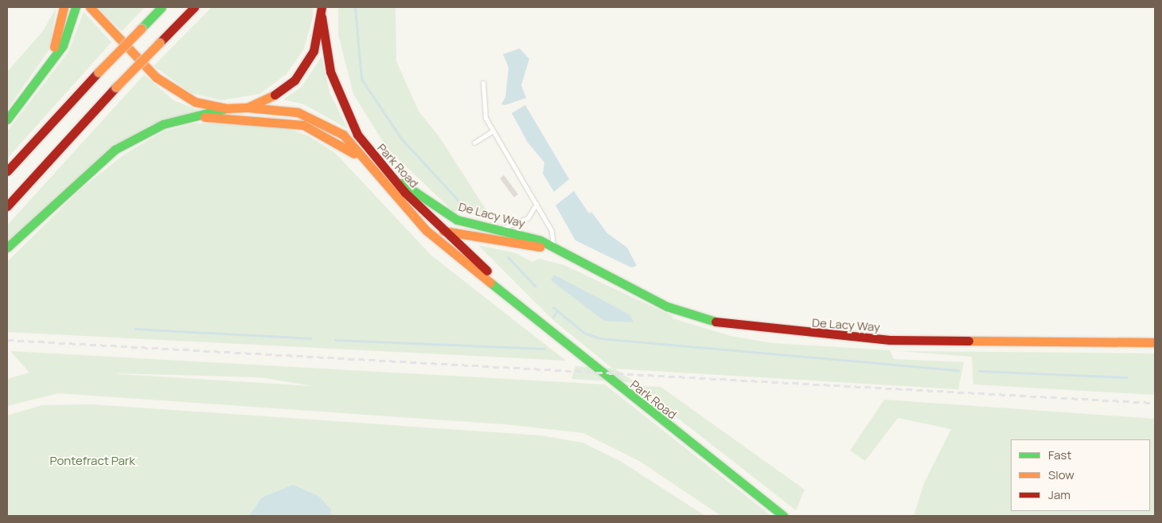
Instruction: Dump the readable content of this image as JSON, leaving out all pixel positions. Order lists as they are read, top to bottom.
{
  "streets": {
    "main road": ["Park Road", "De Lacy Way"]
  },
  "crossings": [
    ["Park Road", "De Lacy Way"]
  ],
  "parks": ["Pontefract Park"],
  "legend": ["Fast", "Slow", "Jam"]
}
